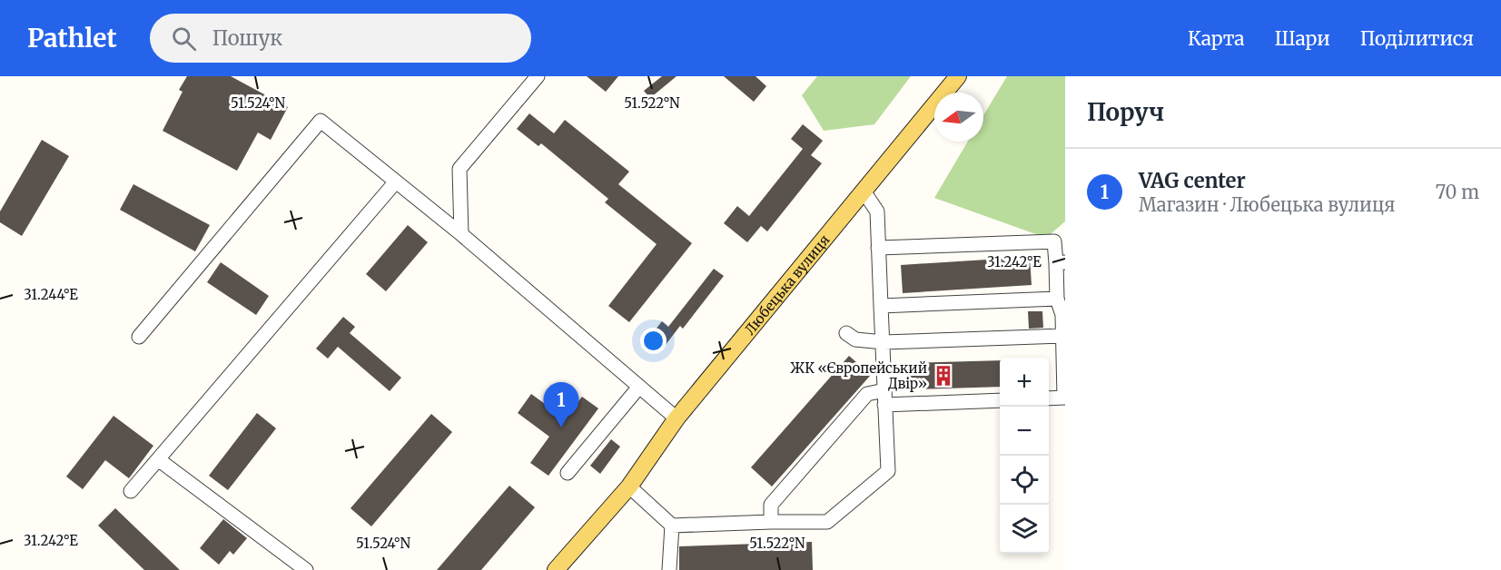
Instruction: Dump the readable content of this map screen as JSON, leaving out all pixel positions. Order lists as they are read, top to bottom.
{
  "streets": {
    "main road": ["Любецька вулиця"]
  },
  "places": {
    "building": ["ЖК «Європейський Двір»"]
  },
  "north": "left",
  "page": {
    "header": "Pathlet",
    "search": "Пошук",
    "nav": ["Карта", "Шари", "Поділитися"],
    "heading": "Поруч",
    "list": [
      {
        "mark": "1",
        "name": "VAG center",
        "note": "Магазин · Любецька вулиця",
        "value": "70 m"
      }
    ],
    "map_buttons": ["+", "−"],
    "pins": "1"
  },
  "coordinates": [
    "51.524°N",
    "51.522°N",
    "31.242°E",
    "31.244°E"
  ]
}
